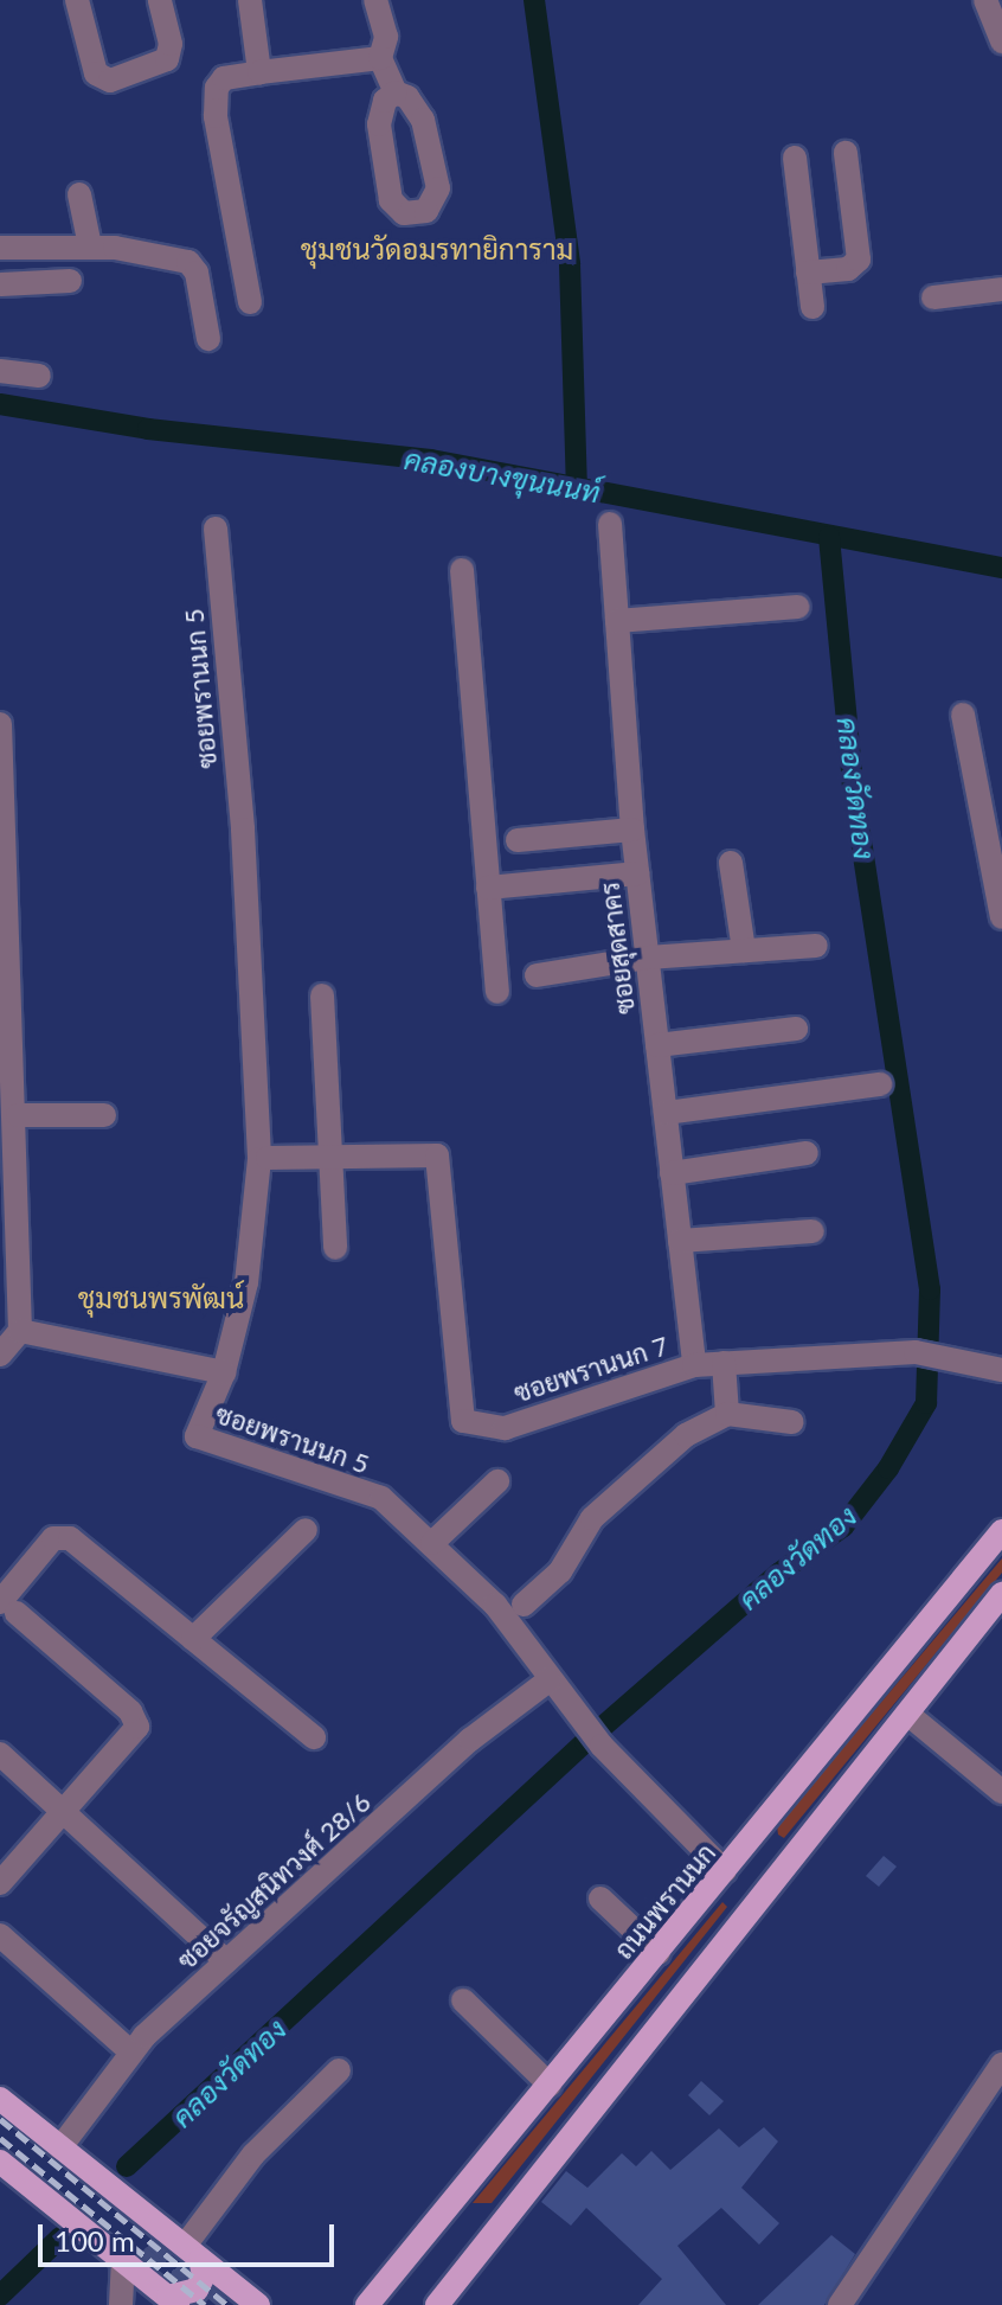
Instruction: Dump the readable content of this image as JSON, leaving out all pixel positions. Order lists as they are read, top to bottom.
{
  "streets": {
    "main road": ["ถนนพรานนก"],
    "street": [
      "ซอยพรานนก 5",
      "ซอยสุดสาคร",
      "ซอยพรานนก 7",
      "ซอยจรัญสนิทวงศ์ 28/6"
    ]
  },
  "crossings": [
    ["ซอยพรานนก 5", "ซอยจรัญสนิทวงศ์ 28/6"],
    ["ซอยพรานนก 5", "ถนนพรานนก"],
    ["ซอยสุดสาคร", "ซอยพรานนก 7"]
  ],
  "districts": ["ชุมชนวัดอมรทายิการาม", "ชุมชนพรพัฒน์"],
  "water": ["คลองบางขุนนนท์", "คลองวัดทอง"],
  "scale_bar": "100 m"
}
